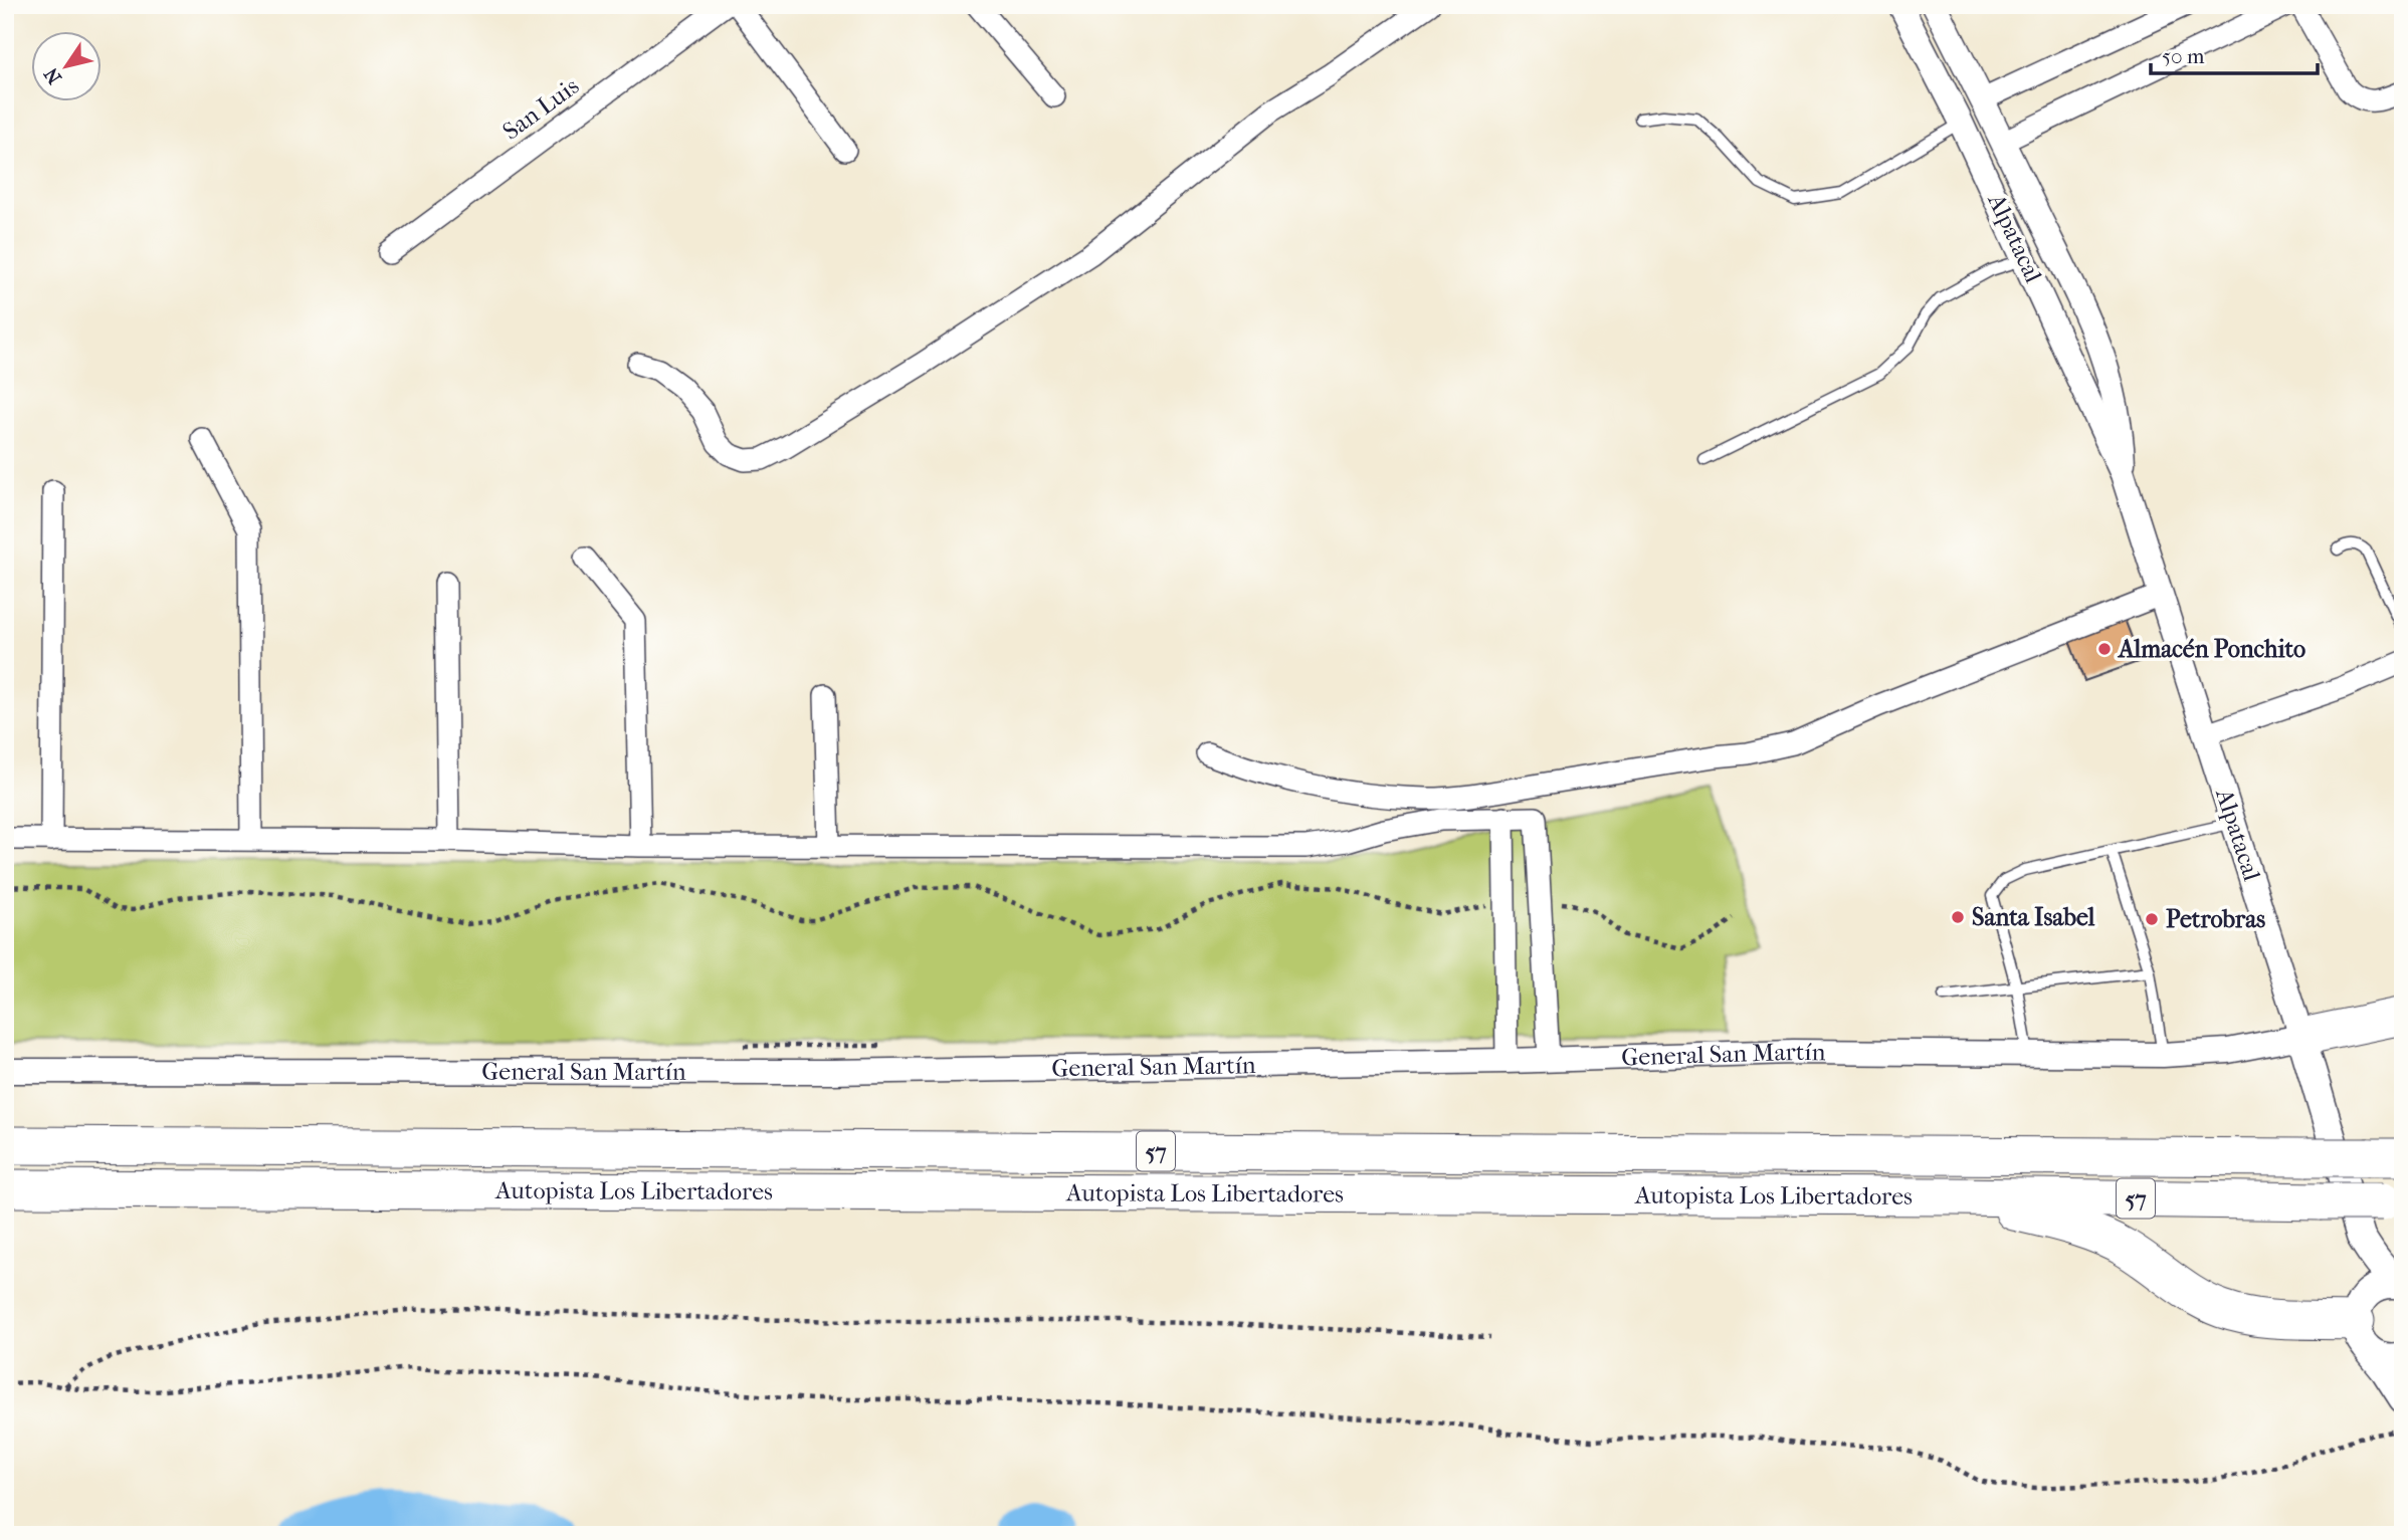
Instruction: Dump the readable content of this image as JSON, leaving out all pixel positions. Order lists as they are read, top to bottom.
{
  "streets": {
    "highway": ["57", "Autopista Los Libertadores"],
    "main road": ["Alpatacal"],
    "street": ["San Luis", "General San Martín"]
  },
  "crossings": [
    ["Alpatacal", "General San Martín"]
  ],
  "places": ["Almacén Ponchito", "Santa Isabel", "Petrobras"],
  "scale_bar": "50 m",
  "north": "bottom left"
}
